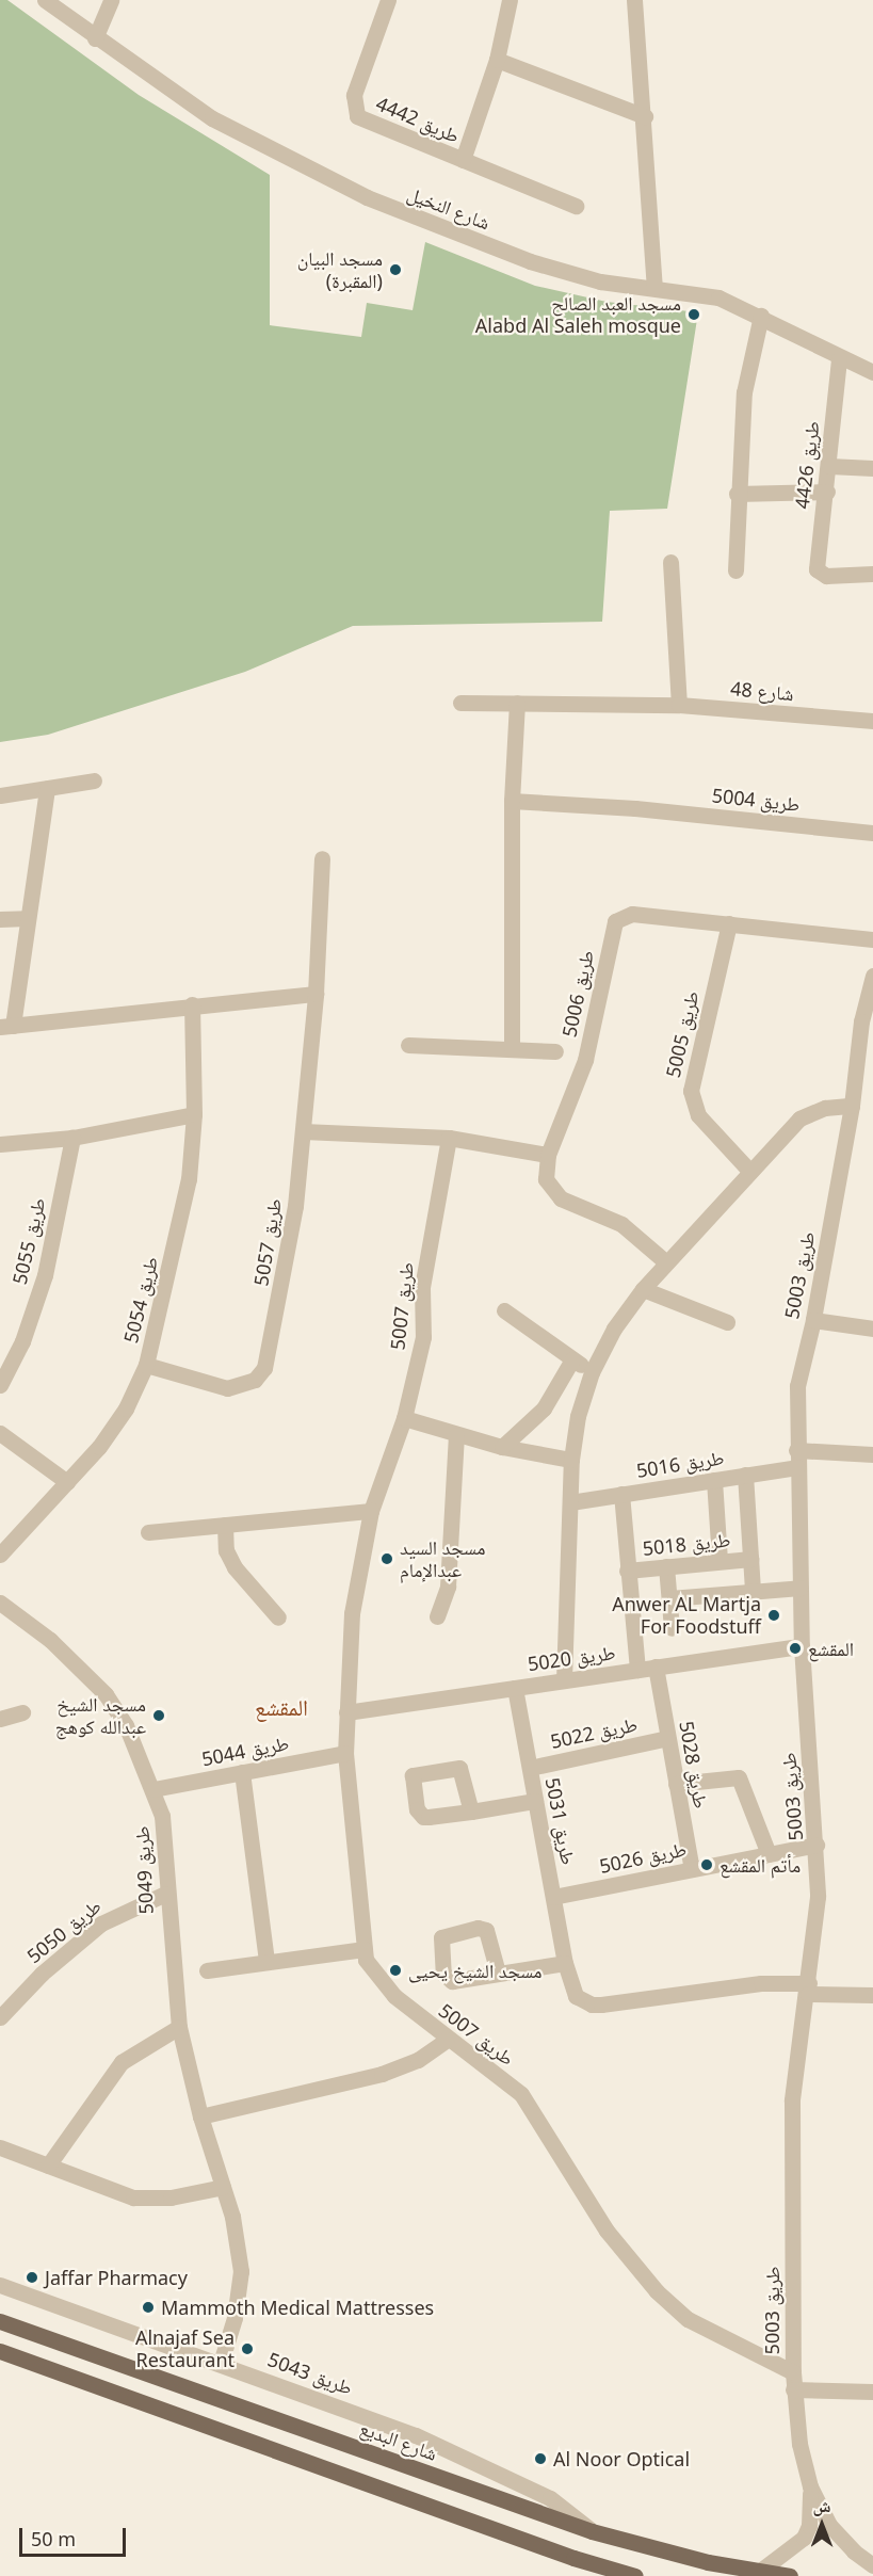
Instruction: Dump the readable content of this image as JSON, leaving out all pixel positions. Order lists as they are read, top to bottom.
{
  "streets": {
    "main road": ["شارع البديع"],
    "street": [
      "طريق 4442",
      "شارع النخيل",
      "طريق 4426",
      "شارع 48",
      "طريق 5004",
      "طريق 5006",
      "طريق 5005",
      "طريق 5055",
      "طريق 5057",
      "طريق 5003",
      "طريق 5054",
      "طريق 5007",
      "طريق 5016",
      "طريق 5018",
      "طريق 5020",
      "طريق 5022",
      "طريق 5044",
      "طريق 5028",
      "طريق 5031",
      "طريق 5026",
      "طريق 5049",
      "طريق 5050",
      "طريق 5043"
    ]
  },
  "crossings": [
    ["شارع النخيل", "طريق 4426"],
    ["طريق 5006", "طريق 5005"],
    ["طريق 5057", "طريق 5054"],
    ["طريق 5003", "طريق 5007"],
    ["طريق 5003", "طريق 5016"],
    ["طريق 5003", "طريق 5020"],
    ["طريق 5003", "طريق 5031"],
    ["طريق 5003", "طريق 5026"],
    ["طريق 5003", "شارع البديع"],
    ["طريق 5007", "طريق 5020"],
    ["طريق 5007", "طريق 5044"],
    ["طريق 5020", "طريق 5028"],
    ["طريق 5020", "طريق 5031"],
    ["طريق 5022", "طريق 5028"],
    ["طريق 5022", "طريق 5031"],
    ["طريق 5044", "طريق 5049"],
    ["طريق 5028", "طريق 5026"],
    ["طريق 5031", "طريق 5026"],
    ["طريق 5049", "طريق 5050"],
    ["طريق 5049", "طريق 5043"],
    ["طريق 5043", "شارع البديع"]
  ],
  "districts": ["المقشع"],
  "places": [
    "مسجد البيان (المقبرة)",
    "مسجد العبد الصالح Alabd Al Saleh mosque",
    "مسجد السيد عبدالإمام",
    "Anwer AL Martja For Foodstuff",
    "المقشع",
    "مسجد الشيخ عبدالله كوهج",
    "مأتم المقشع",
    "مسجد الشيخ يحيى",
    "Jaffar Pharmacy",
    "Mammoth Medical Mattresses",
    "Alnajaf Sea Restaurant",
    "Al Noor Optical"
  ],
  "scale_bar": "50 m",
  "north": "top"
}
